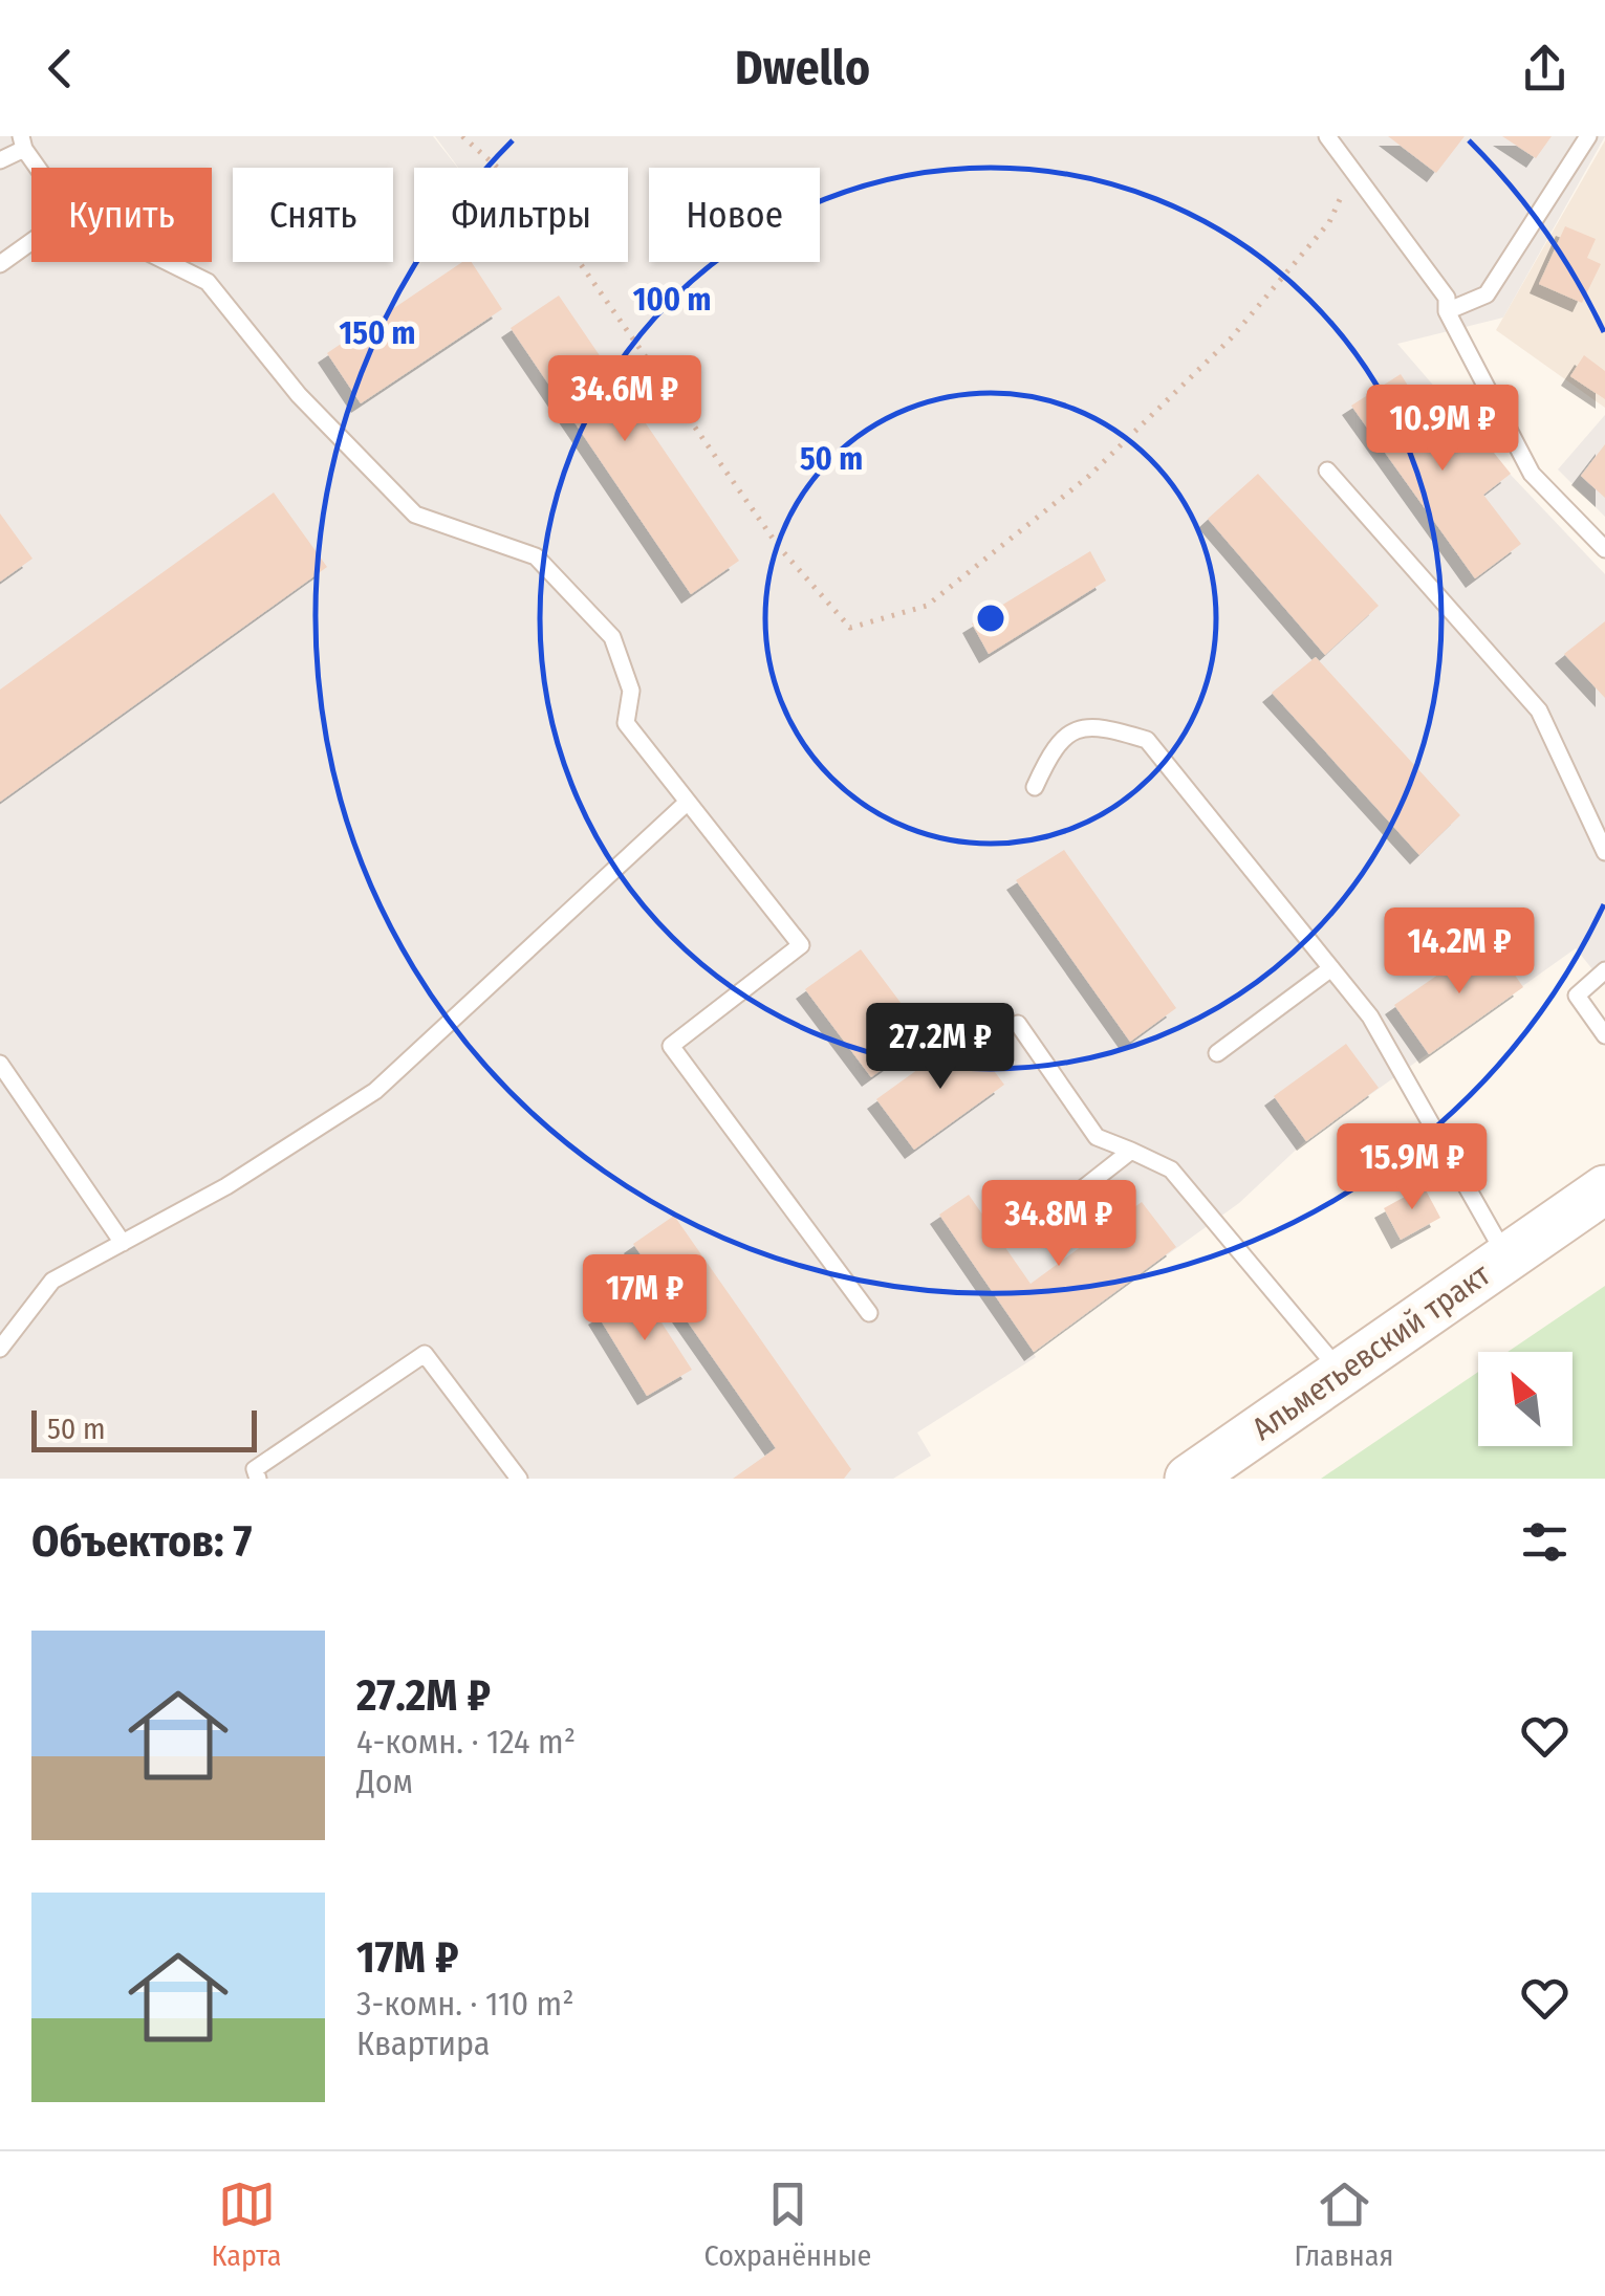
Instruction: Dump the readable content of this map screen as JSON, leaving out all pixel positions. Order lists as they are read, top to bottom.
{
  "streets": {
    "main road": ["Альметьевский тракт"]
  },
  "scale_bar": "50 m",
  "north": "top left",
  "page": {
    "header": "Dwello",
    "chip": [
      "Купить",
      "Снять",
      "Фильтры",
      "Новое"
    ],
    "price": [
      "34.6M ₽",
      "10.9M ₽",
      "14.2M ₽",
      "27.2M ₽",
      "15.9M ₽",
      "34.8M ₽",
      "17M ₽"
    ],
    "scale": "50 m",
    "heading": "Объектов: 7",
    "list": [
      {
        "name": "27.2M ₽",
        "note": "4-комн. · 124 m² · Дом"
      },
      {
        "name": "17M ₽",
        "note": "3-комн. · 110 m² · Квартира"
      }
    ],
    "tabs": ["Карта", "Сохранённые", "Главная"]
  },
  "rings": ["100 m", "150 m", "50 m"]
}
